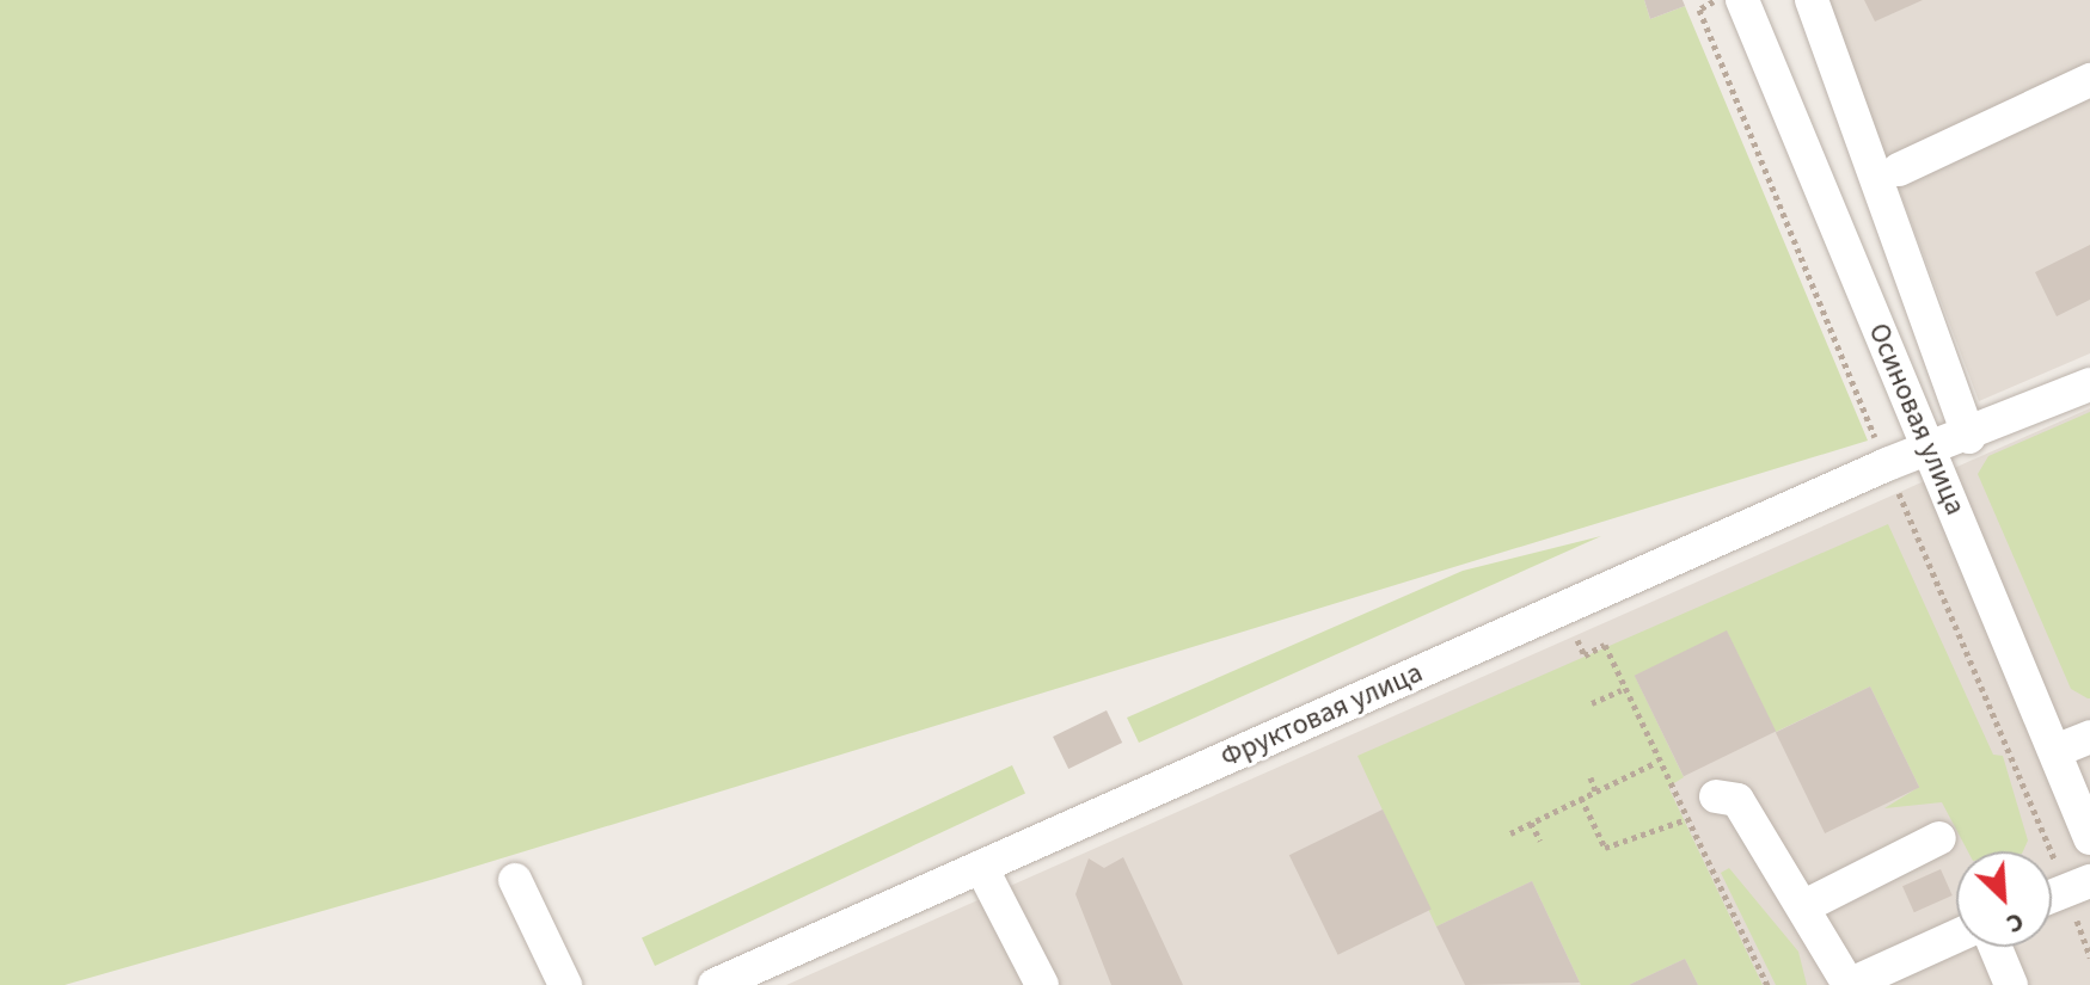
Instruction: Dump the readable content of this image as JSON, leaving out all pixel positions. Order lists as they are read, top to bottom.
{
  "streets": {
    "street": ["Осиновая улица", "Фруктовая улица"]
  },
  "crossings": [
    ["Осиновая улица", "Фруктовая улица"]
  ],
  "north": "bottom right"
}
